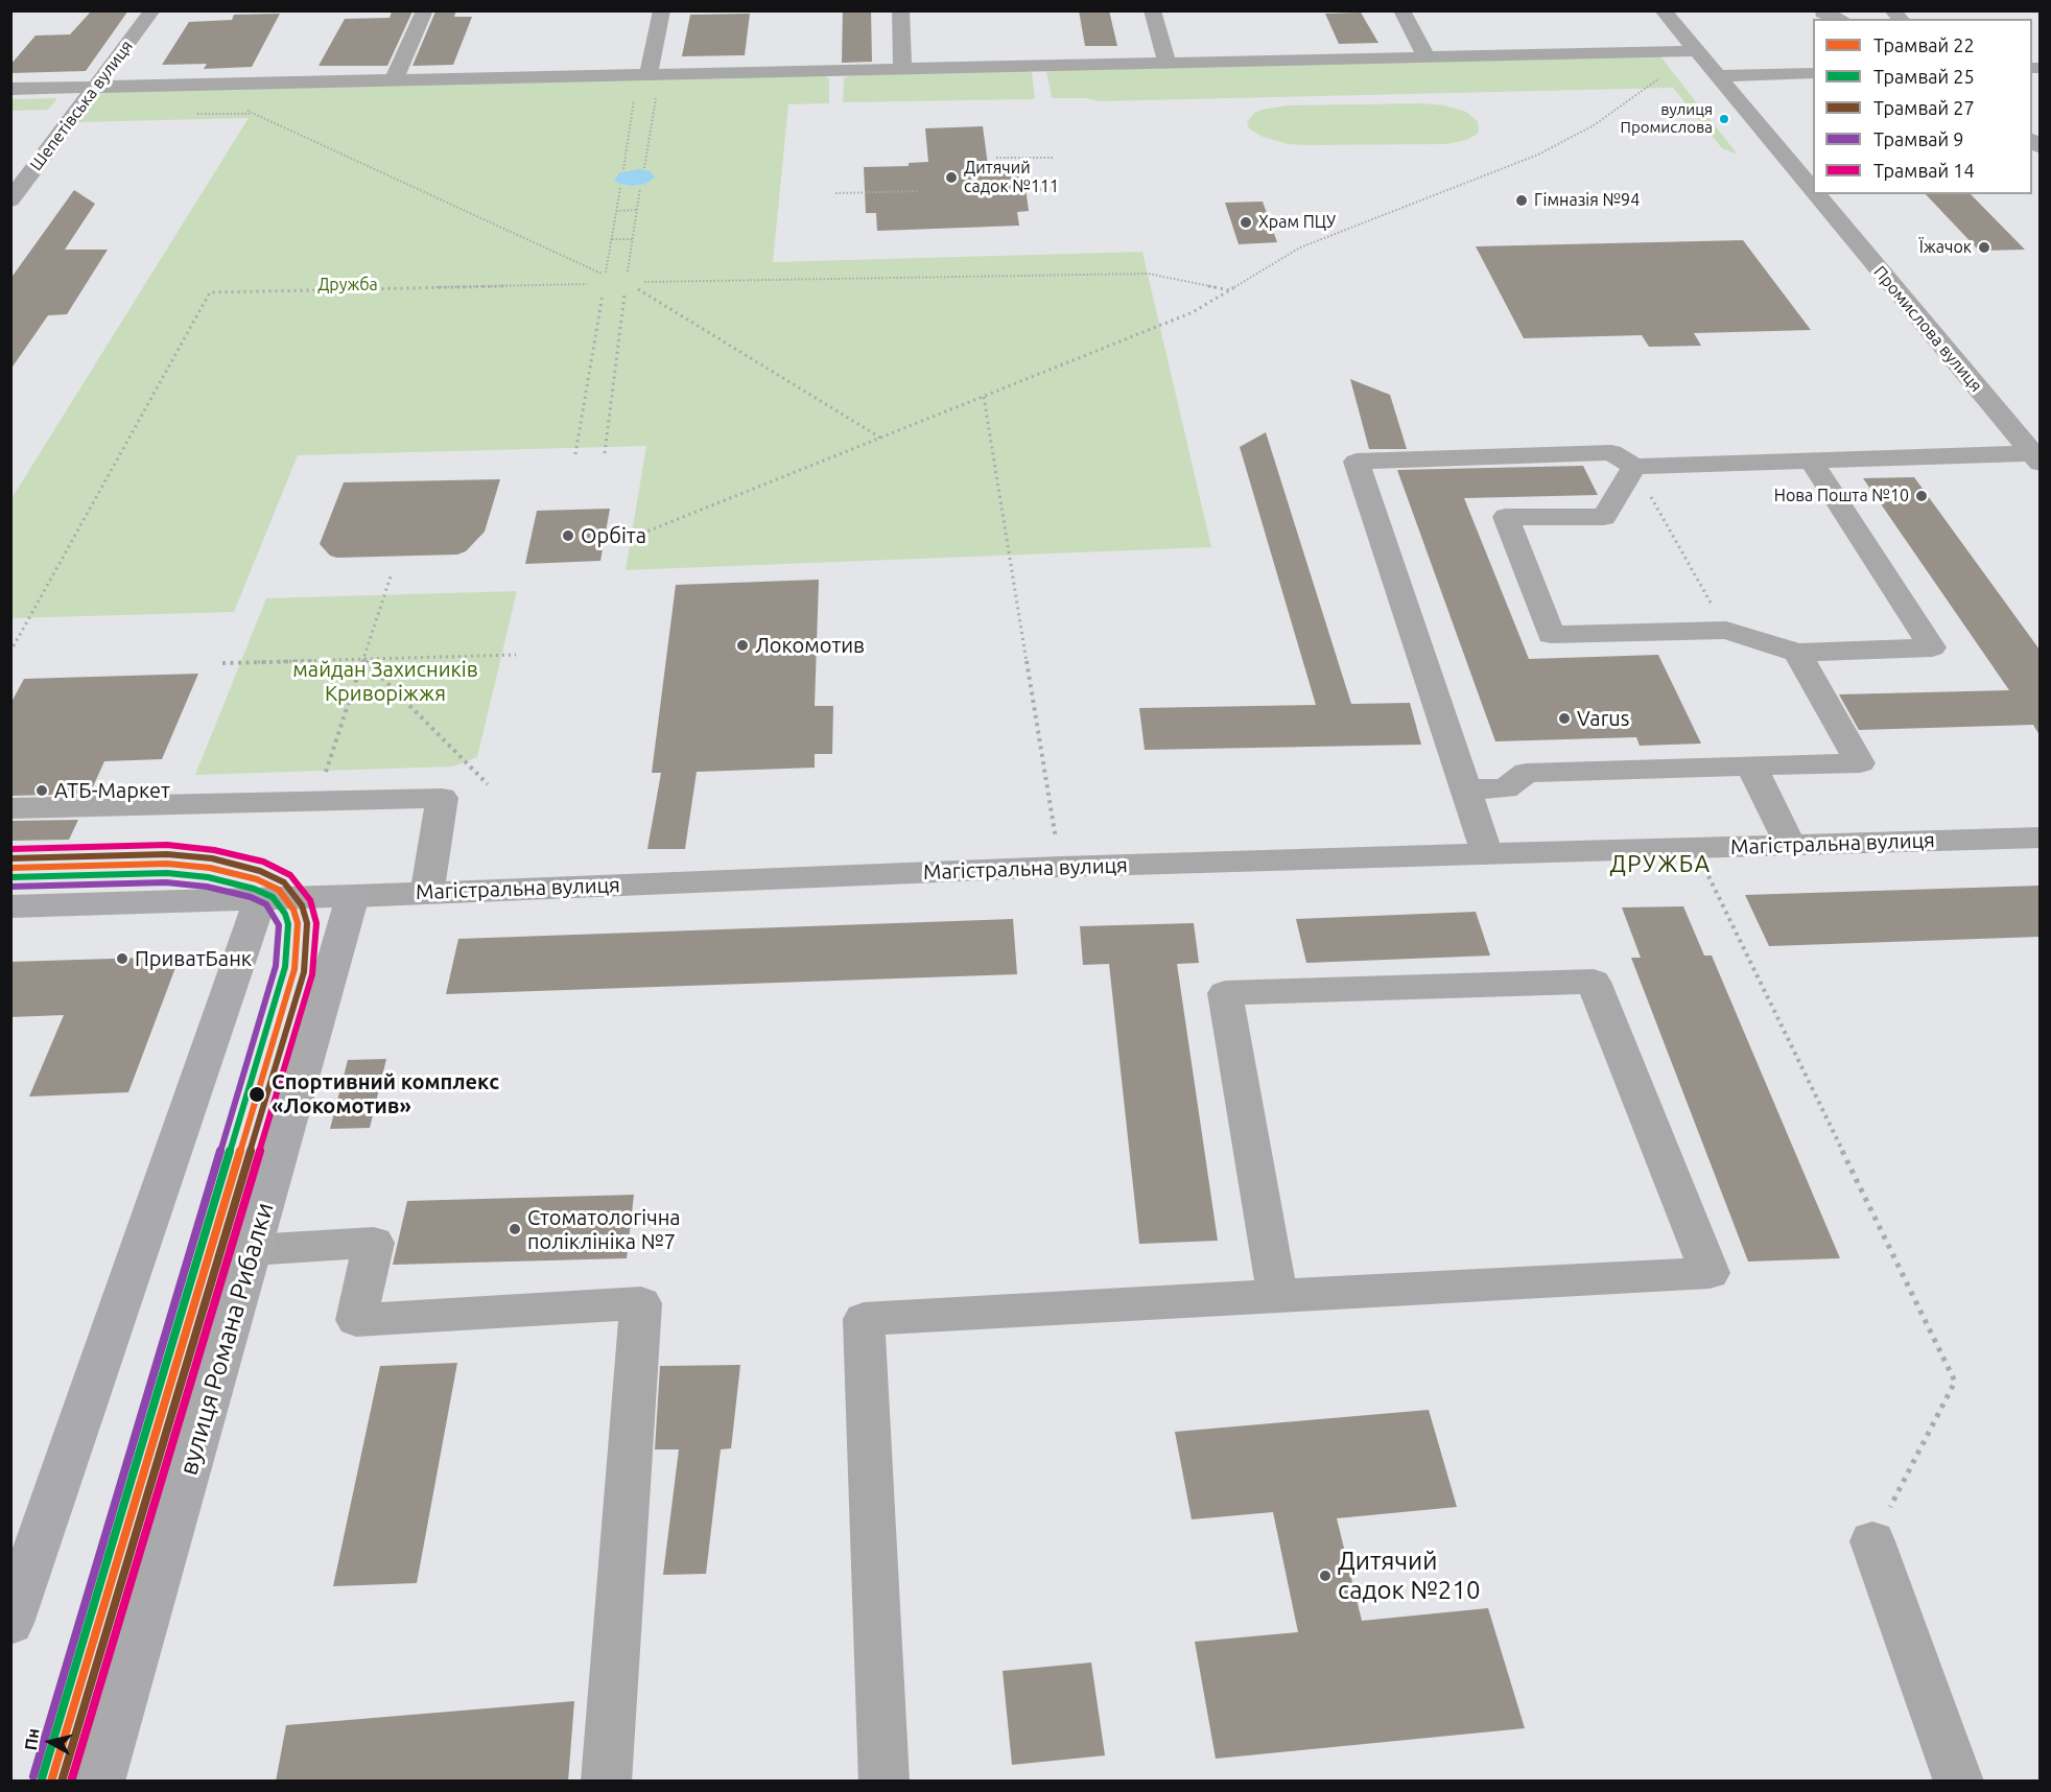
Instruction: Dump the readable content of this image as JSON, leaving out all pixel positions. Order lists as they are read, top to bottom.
{
  "streets": {
    "main road": ["Магістральна вулиця", "вулиця Романа Рибалки"],
    "street": ["Шепетівська вулиця", "Промислова вулиця"]
  },
  "crossings": [
    ["Магістральна вулиця", "вулиця Романа Рибалки"]
  ],
  "districts": ["ДРУЖБА"],
  "parks": ["Дружба", "майдан Захисників Криворіжжя"],
  "places": [
    "вулиця Промислова",
    "Дитячий садок №111",
    "Гімназія №94",
    "Храм ПЦУ",
    "Їжачок",
    "Нова Пошта №10",
    "Орбіта",
    "Локомотив",
    "Varus",
    "АТБ-Маркет",
    "ПриватБанк",
    "Спортивний комплекс «Локомотив»",
    "Стоматологічна поліклініка №7",
    "Дитячий садок №210"
  ],
  "lines": [
    "tram line 14",
    "tram line 27",
    "tram line 22",
    "tram line 25",
    "tram line 9"
  ],
  "legend": [
    "Трамвай 22",
    "Трамвай 25",
    "Трамвай 27",
    "Трамвай 9",
    "Трамвай 14"
  ],
  "north": "left"
}
